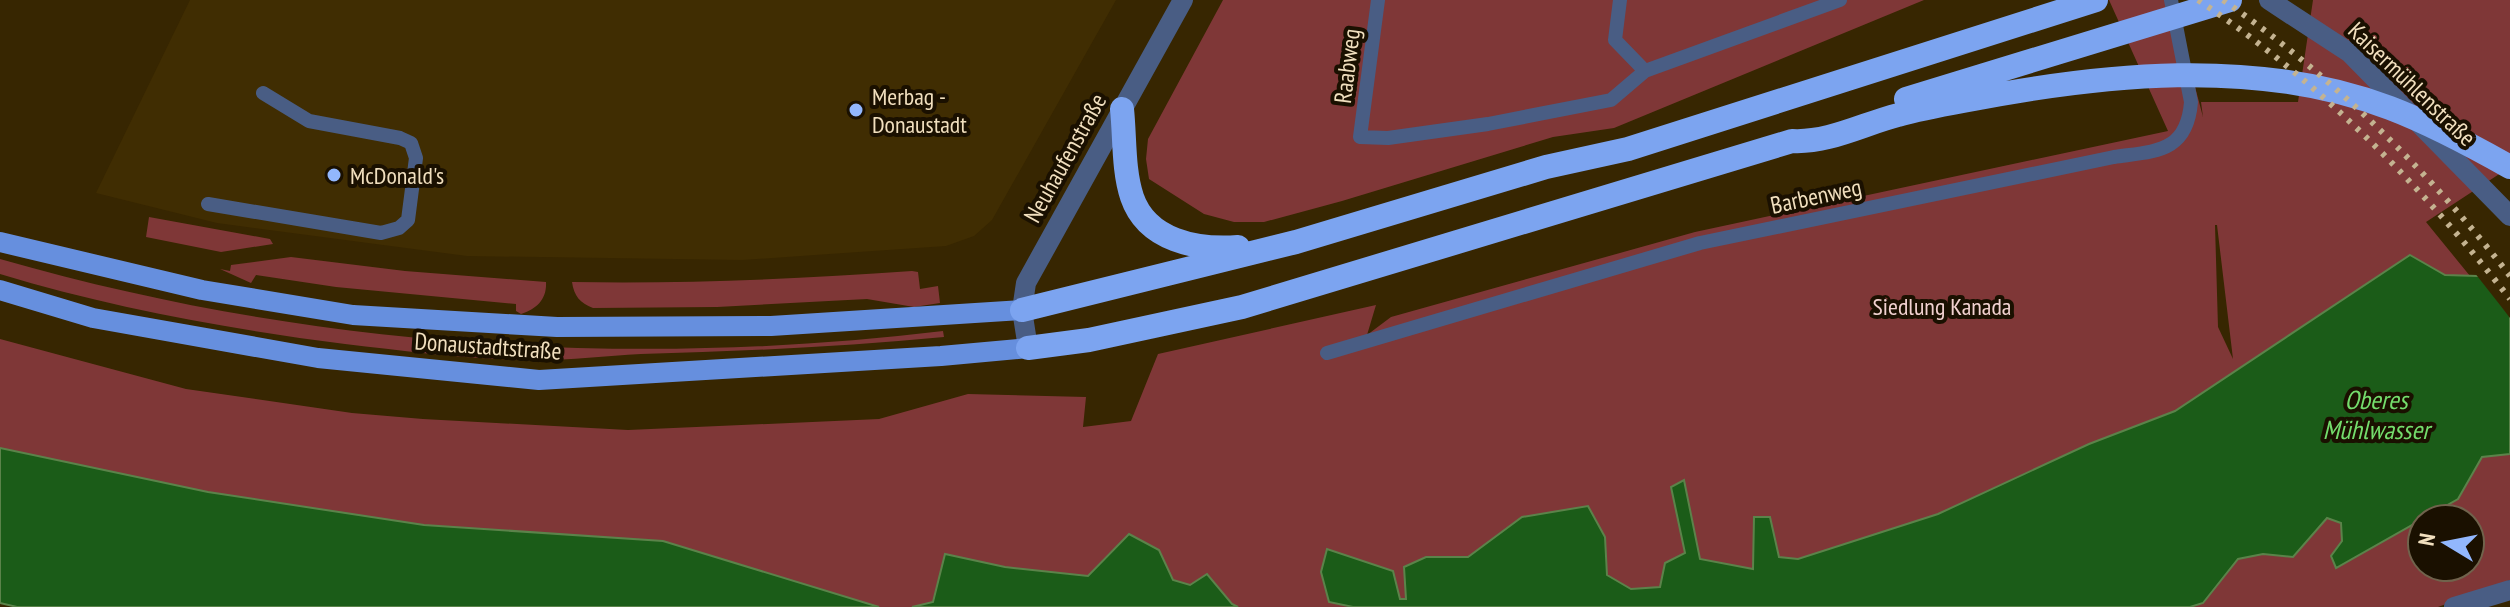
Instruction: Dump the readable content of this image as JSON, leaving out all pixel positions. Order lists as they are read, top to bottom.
{
  "streets": {
    "main road": ["Donaustadtstraße"],
    "street": ["Kaisermühlenstraße", "Neuhaufenstraße"],
    "lane": ["Raabweg", "Barbenweg"]
  },
  "crossings": [
    ["Neuhaufenstraße", "Donaustadtstraße"]
  ],
  "water": ["Oberes Mühlwasser"],
  "parks": ["Siedlung Kanada"],
  "places": ["Merbag - Donaustadt", "McDonald's"],
  "north": "left"
}
